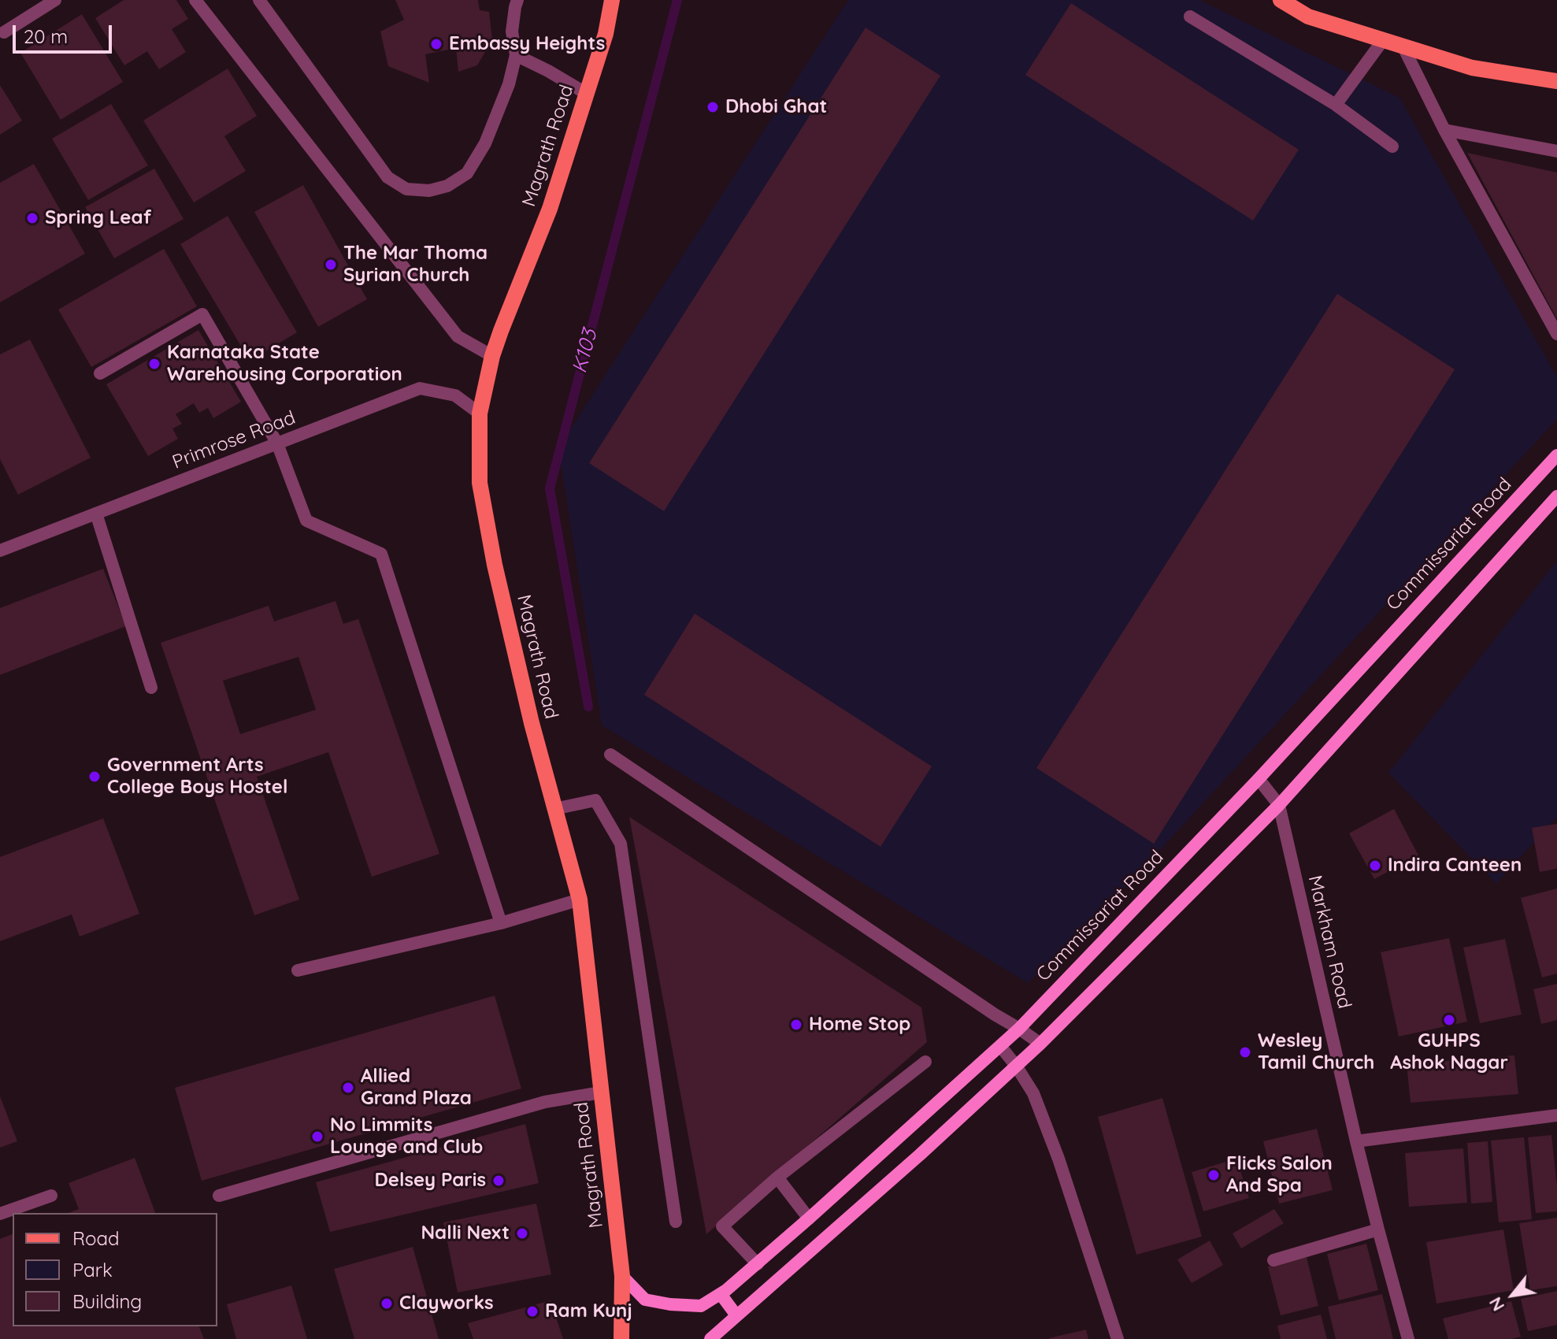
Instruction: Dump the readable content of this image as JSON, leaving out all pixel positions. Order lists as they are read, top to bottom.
{
  "streets": {
    "main road": ["Magrath Road", "Commissariat Road"],
    "street": ["Primrose Road", "Markham Road"]
  },
  "crossings": [
    ["Magrath Road", "Primrose Road"],
    ["Magrath Road", "Commissariat Road"],
    ["Commissariat Road", "Markham Road"]
  ],
  "water": ["K103"],
  "places": [
    "Embassy Heights",
    "Dhobi Ghat",
    "Spring Leaf",
    "The Mar Thoma Syrian Church",
    "Karnataka State Warehousing Corporation",
    "Government Arts College Boys Hostel",
    "Indira Canteen",
    "GUHPS Ashok Nagar",
    "Home Stop",
    "Wesley Tamil Church",
    "Allied Grand Plaza",
    "No Limmits Lounge and Club",
    "Flicks Salon And Spa",
    "Delsey Paris",
    "Nalli Next",
    "Clayworks",
    "Ram Kunj"
  ],
  "legend": ["Road", "Park", "Building"],
  "scale_bar": "20 m",
  "north": "bottom left"
}
